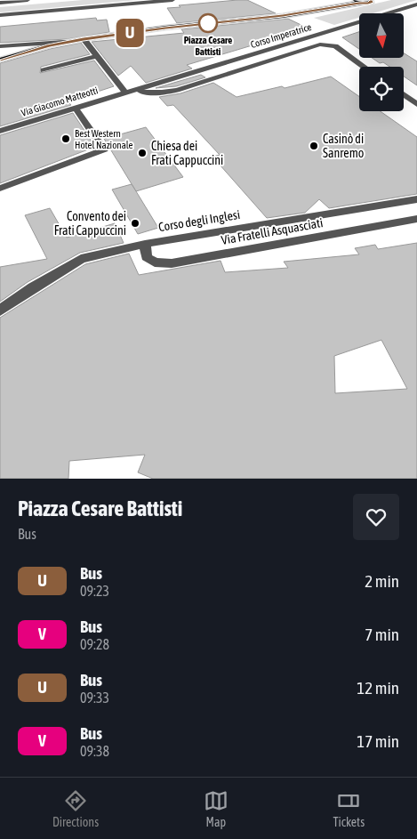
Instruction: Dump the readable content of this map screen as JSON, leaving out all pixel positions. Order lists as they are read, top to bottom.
{
  "streets": {
    "street": [
      "Corso Imperatrice",
      "Via Giacomo Matteotti",
      "Corso degli Inglesi",
      "Via Fratelli Asquasciati"
    ]
  },
  "crossings": [
    ["Corso Imperatrice", "Via Giacomo Matteotti"],
    ["Corso degli Inglesi", "Via Fratelli Asquasciati"]
  ],
  "places": [
    "Piazza Cesare Battisti",
    "Best Western Hotel Nazionale",
    "Casinò di Sanremo",
    "Chiesa dei Frati Cappuccini",
    "Convento dei Frati Cappuccini"
  ],
  "lines": ["bus line U"],
  "north": "bottom",
  "page": {
    "on_map": "U",
    "heading": ["Piazza Cesare Battisti", "Bus"],
    "list": [
      {
        "mark": "U",
        "name": "Bus",
        "note": "09:23",
        "value": "2 min"
      },
      {
        "mark": "V",
        "name": "Bus",
        "note": "09:28",
        "value": "7 min"
      },
      {
        "mark": "U",
        "name": "Bus",
        "note": "09:33",
        "value": "12 min"
      },
      {
        "mark": "V",
        "name": "Bus",
        "note": "09:38",
        "value": "17 min"
      }
    ],
    "tabs": ["Directions", "Map", "Tickets"]
  }
}
